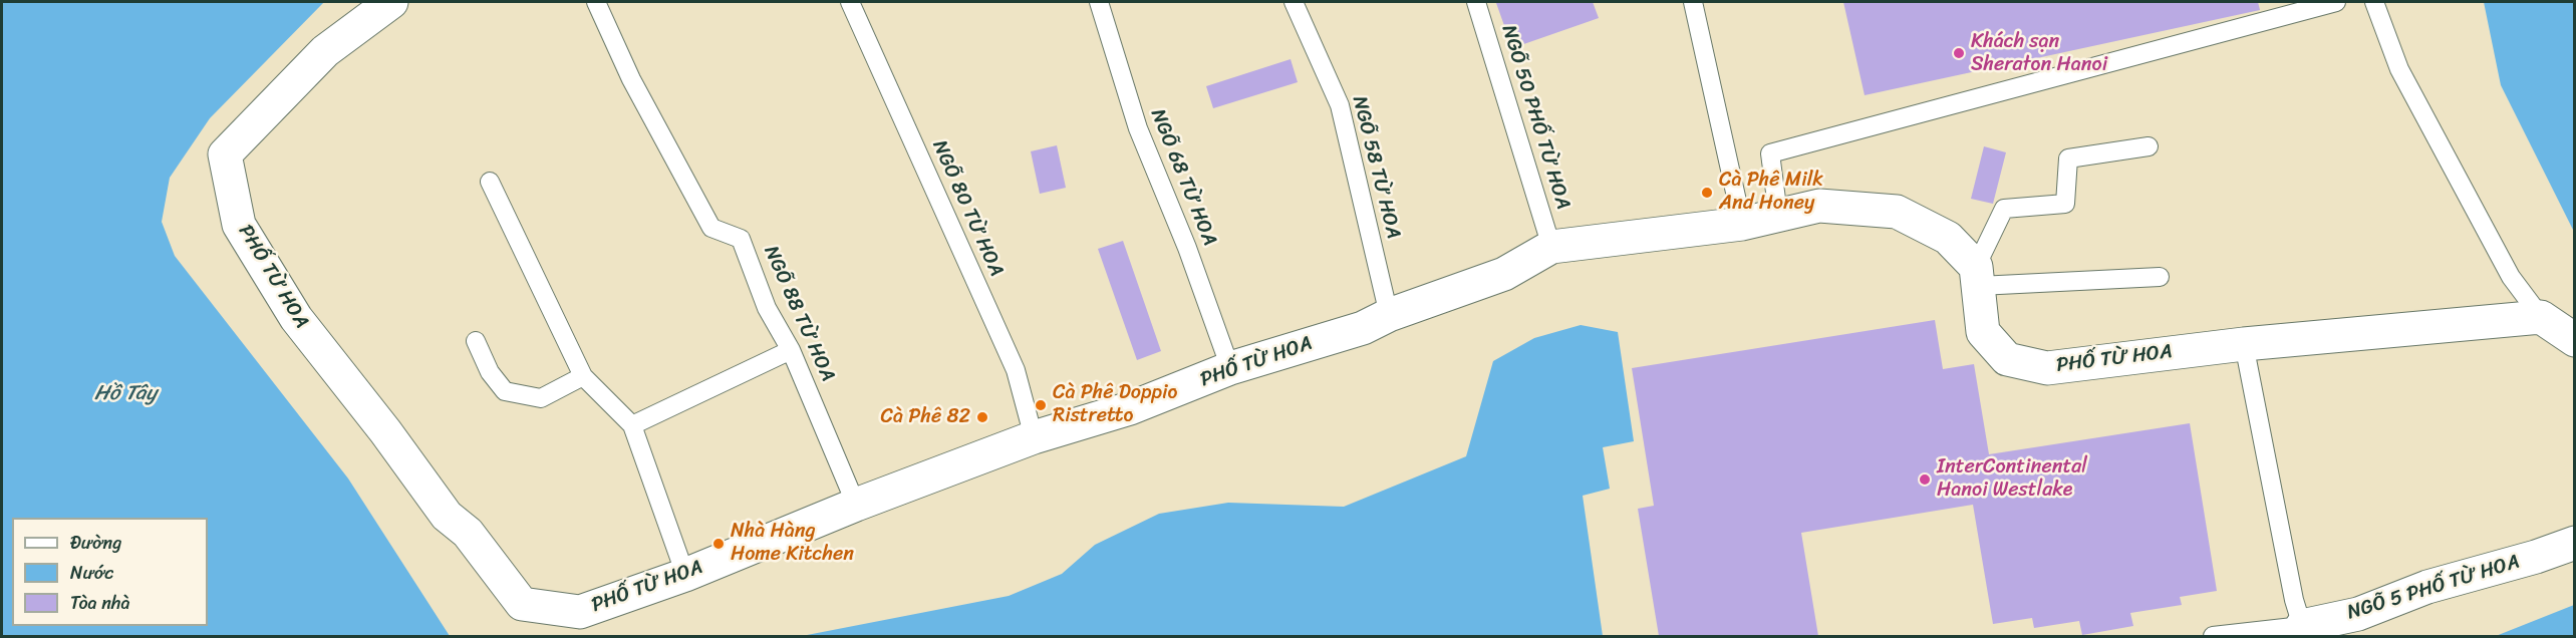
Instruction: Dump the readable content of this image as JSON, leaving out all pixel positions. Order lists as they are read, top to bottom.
{
  "streets": {
    "street": ["PHỐ TỪ HOA", "NGÕ 5 PHỐ TỪ HOA"],
    "lane": [
      "NGÕ 50 PHỐ TỪ HOA",
      "NGÕ 58 TỪ HOA",
      "NGÕ 68 TỪ HOA",
      "NGÕ 80 TỪ HOA",
      "NGÕ 88 TỪ HOA"
    ]
  },
  "crossings": [
    ["NGÕ 50 PHỐ TỪ HOA", "PHỐ TỪ HOA"],
    ["NGÕ 58 TỪ HOA", "PHỐ TỪ HOA"],
    ["NGÕ 68 TỪ HOA", "PHỐ TỪ HOA"],
    ["NGÕ 80 TỪ HOA", "PHỐ TỪ HOA"],
    ["PHỐ TỪ HOA", "NGÕ 88 TỪ HOA"]
  ],
  "water": ["Hồ Tây"],
  "places": [
    "Khách sạn Sheraton Hanoi",
    "Cà Phê Milk And Honey",
    "Cà Phê Doppio Ristretto",
    "Cà Phê 82",
    "InterContinental Hanoi Westlake",
    "Nhà Hàng Home Kitchen"
  ],
  "legend": ["Đường", "Nước", "Tòa nhà"]
}
